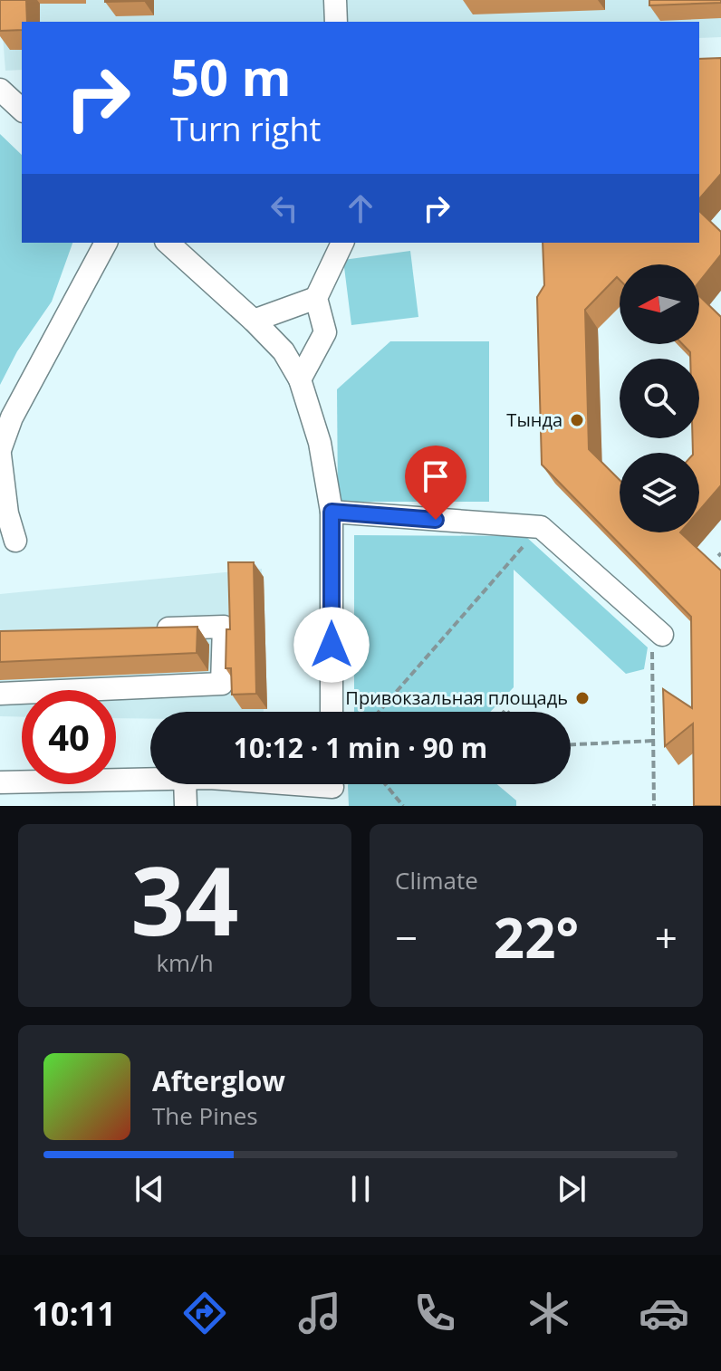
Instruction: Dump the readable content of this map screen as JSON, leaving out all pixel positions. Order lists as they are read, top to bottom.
{
  "places": ["Тында", "Привокзальная площадь"],
  "north": "left",
  "page": {
    "turn": ["50 m", "Turn right"],
    "limit": "40",
    "trip": "10:12 · 1 min · 90 m",
    "tile": [
      ["34", "km/h"],
      "Climate"
    ],
    "heat": ["−", "22°", "+"],
    "song": ["Afterglow", "The Pines"],
    "tabs": "10:11"
  }
}
